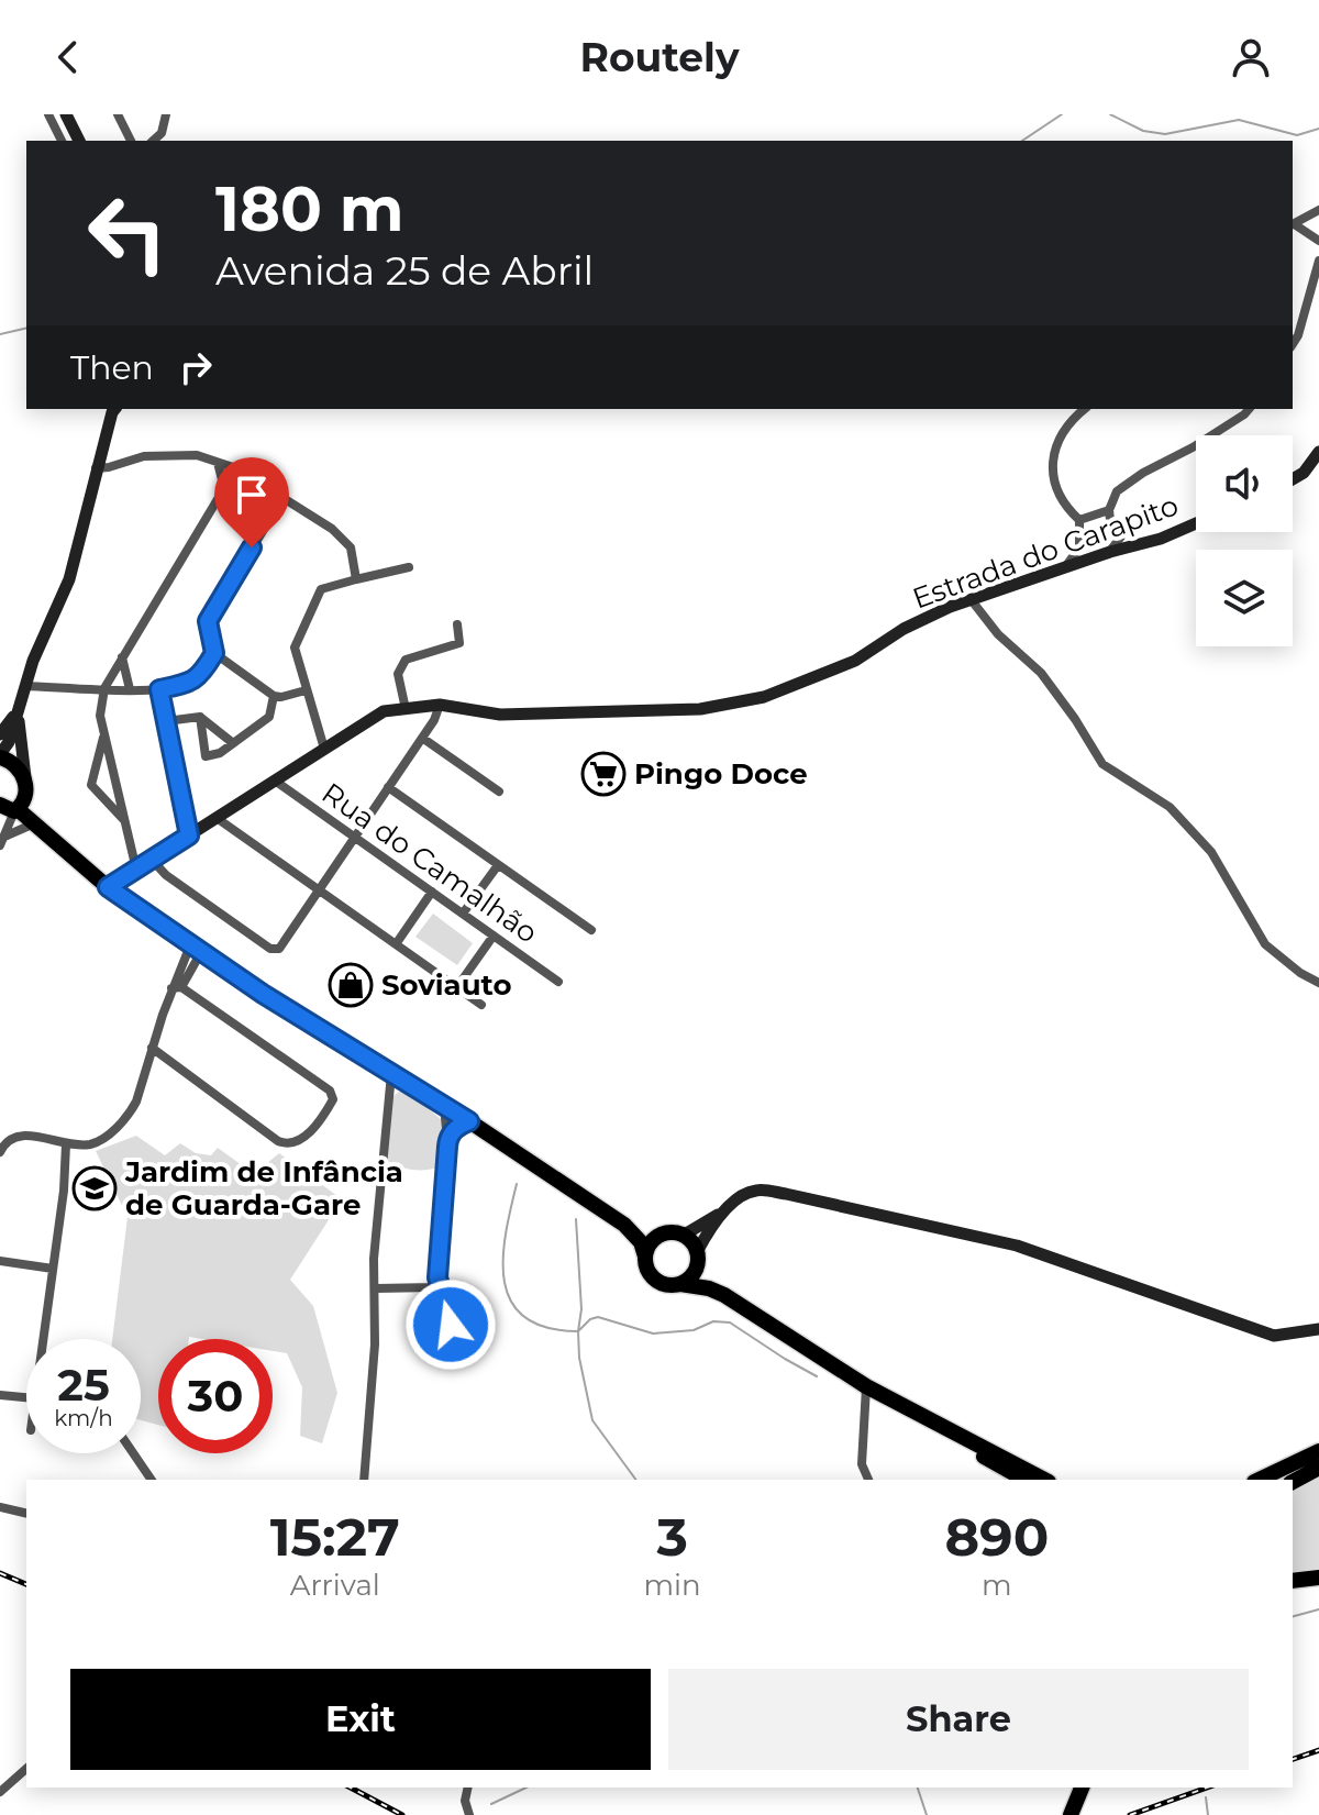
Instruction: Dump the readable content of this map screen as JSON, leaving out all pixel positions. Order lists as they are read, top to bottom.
{
  "streets": {
    "street": ["Estrada do Carapito", "Rua do Camalhão"]
  },
  "crossings": [
    ["Estrada do Carapito", "Rua do Camalhão"]
  ],
  "places": {
    "supermarket": ["Pingo Doce"],
    "shop": ["Soviauto"],
    "school or university": ["Jardim de Infância de Guarda-Gare"]
  },
  "page": {
    "header": "Routely",
    "turn": ["180 m", "Avenida 25 de Abril"],
    "then": "Then",
    "speed": "25 km/h",
    "limit": "30",
    "eta": [
      "15:27",
      "Arrival",
      "3",
      "min",
      "890",
      "m"
    ],
    "buttons": ["Exit", "Share"]
  }
}
